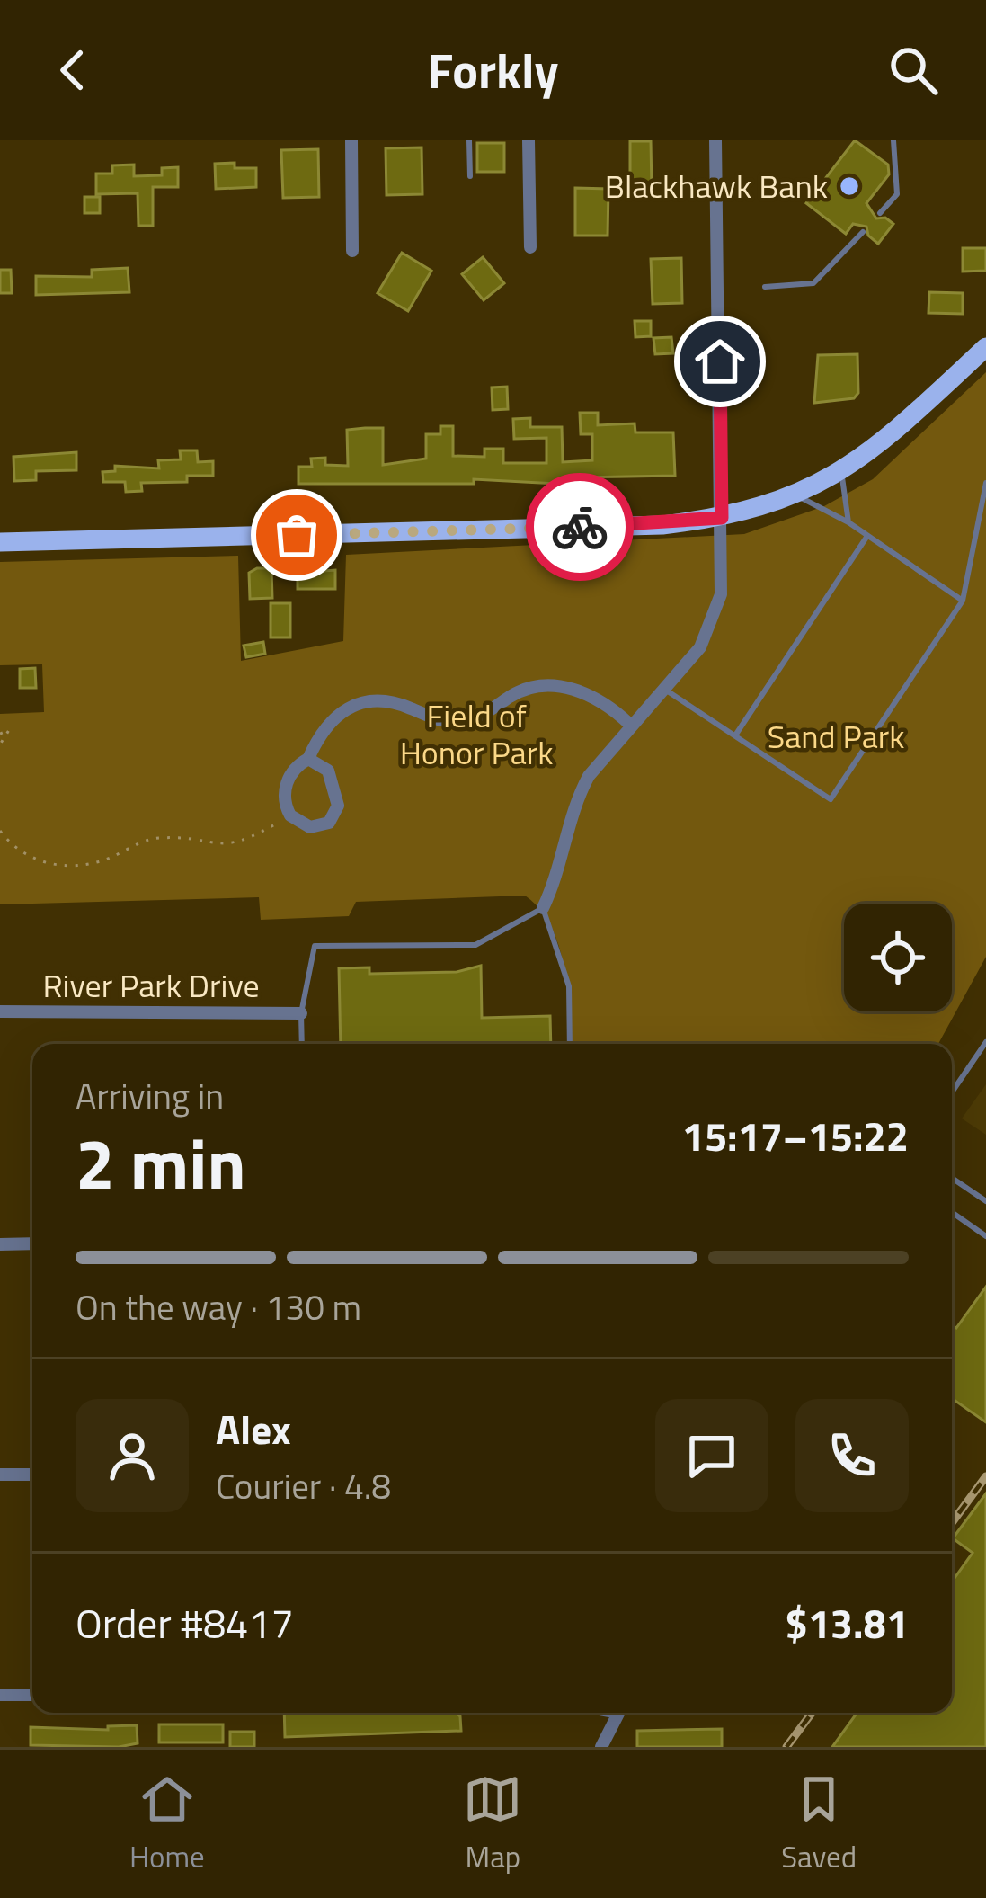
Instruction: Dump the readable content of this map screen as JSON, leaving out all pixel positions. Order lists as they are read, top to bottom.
{
  "streets": {
    "street": ["River Park Drive"]
  },
  "parks": ["Field of Honor Park", "Sand Park"],
  "places": ["Blackhawk Bank"],
  "page": {
    "header": "Forkly",
    "heading": ["2 min", "Arriving in", "15:17–15:22"],
    "panel": [
      "Alex",
      "Courier · 4.8",
      "Order #8417",
      "$13.81"
    ],
    "bar": "On the way · 130 m",
    "tabs": ["Home", "Map", "Saved"]
  }
}
